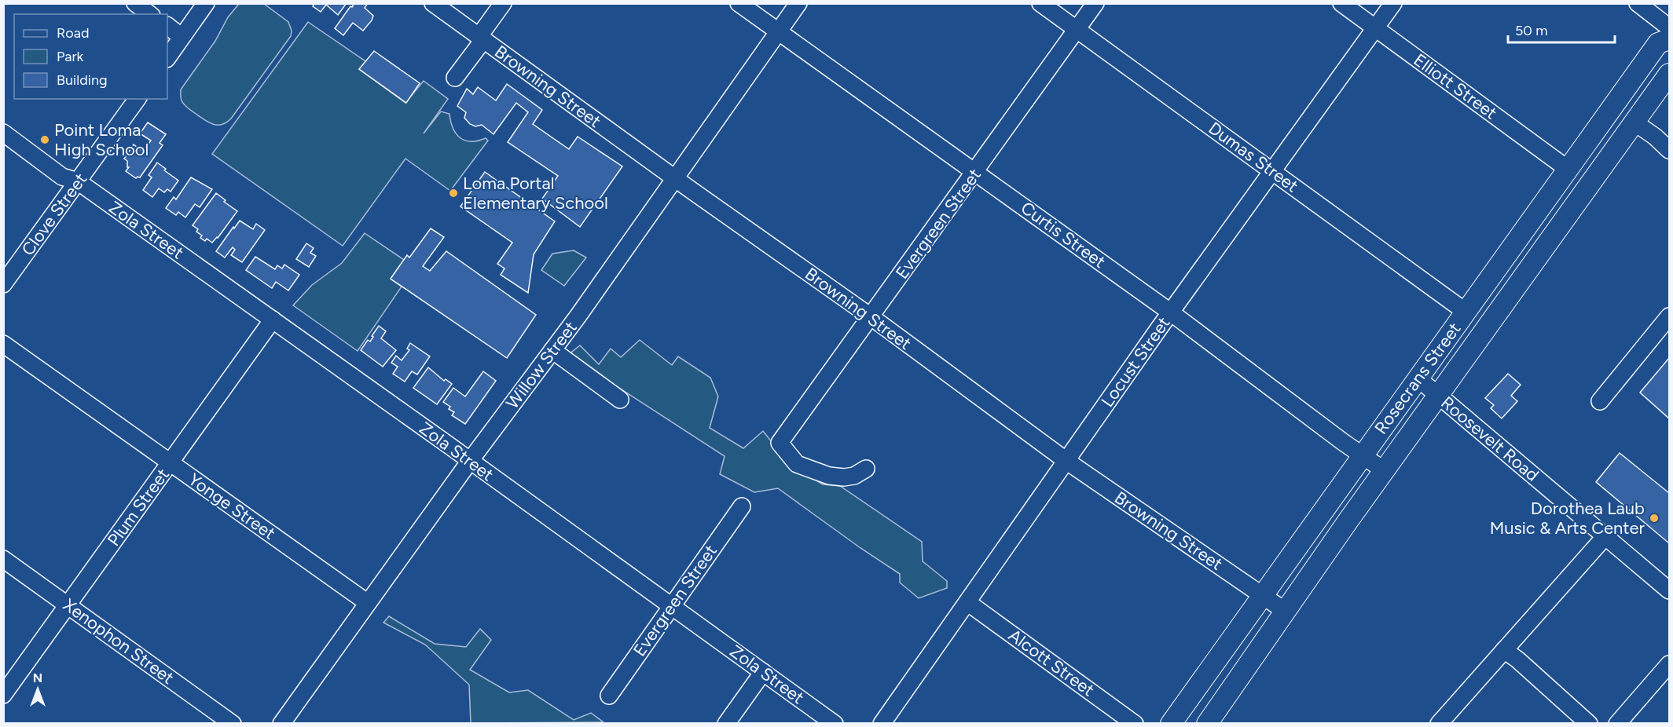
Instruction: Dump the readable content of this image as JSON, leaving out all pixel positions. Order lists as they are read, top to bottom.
{
  "streets": {
    "main road": ["Rosecrans Street"],
    "street": [
      "Browning Street",
      "Elliott Street",
      "Dumas Street",
      "Clove Street",
      "Evergreen Street",
      "Zola Street",
      "Curtis Street",
      "Locust Street",
      "Willow Street",
      "Roosevelt Road",
      "Yonge Street",
      "Plum Street",
      "Xenophon Street",
      "Alcott Street"
    ]
  },
  "crossings": [
    ["Browning Street", "Evergreen Street"],
    ["Browning Street", "Locust Street"],
    ["Browning Street", "Willow Street"],
    ["Browning Street", "Rosecrans Street"],
    ["Elliott Street", "Locust Street"],
    ["Elliott Street", "Rosecrans Street"],
    ["Dumas Street", "Evergreen Street"],
    ["Dumas Street", "Locust Street"],
    ["Dumas Street", "Rosecrans Street"],
    ["Clove Street", "Zola Street"],
    ["Evergreen Street", "Zola Street"],
    ["Evergreen Street", "Curtis Street"],
    ["Zola Street", "Willow Street"],
    ["Zola Street", "Plum Street"],
    ["Curtis Street", "Locust Street"],
    ["Curtis Street", "Willow Street"],
    ["Curtis Street", "Rosecrans Street"],
    ["Locust Street", "Alcott Street"],
    ["Willow Street", "Yonge Street"],
    ["Rosecrans Street", "Roosevelt Road"],
    ["Yonge Street", "Plum Street"],
    ["Plum Street", "Xenophon Street"]
  ],
  "places": ["Point Loma High School", "Loma Portal Elementary School", "Dorothea Laub Music & Arts Center"],
  "legend": ["Road", "Park", "Building"],
  "scale_bar": "50 m",
  "north": "top"
}
